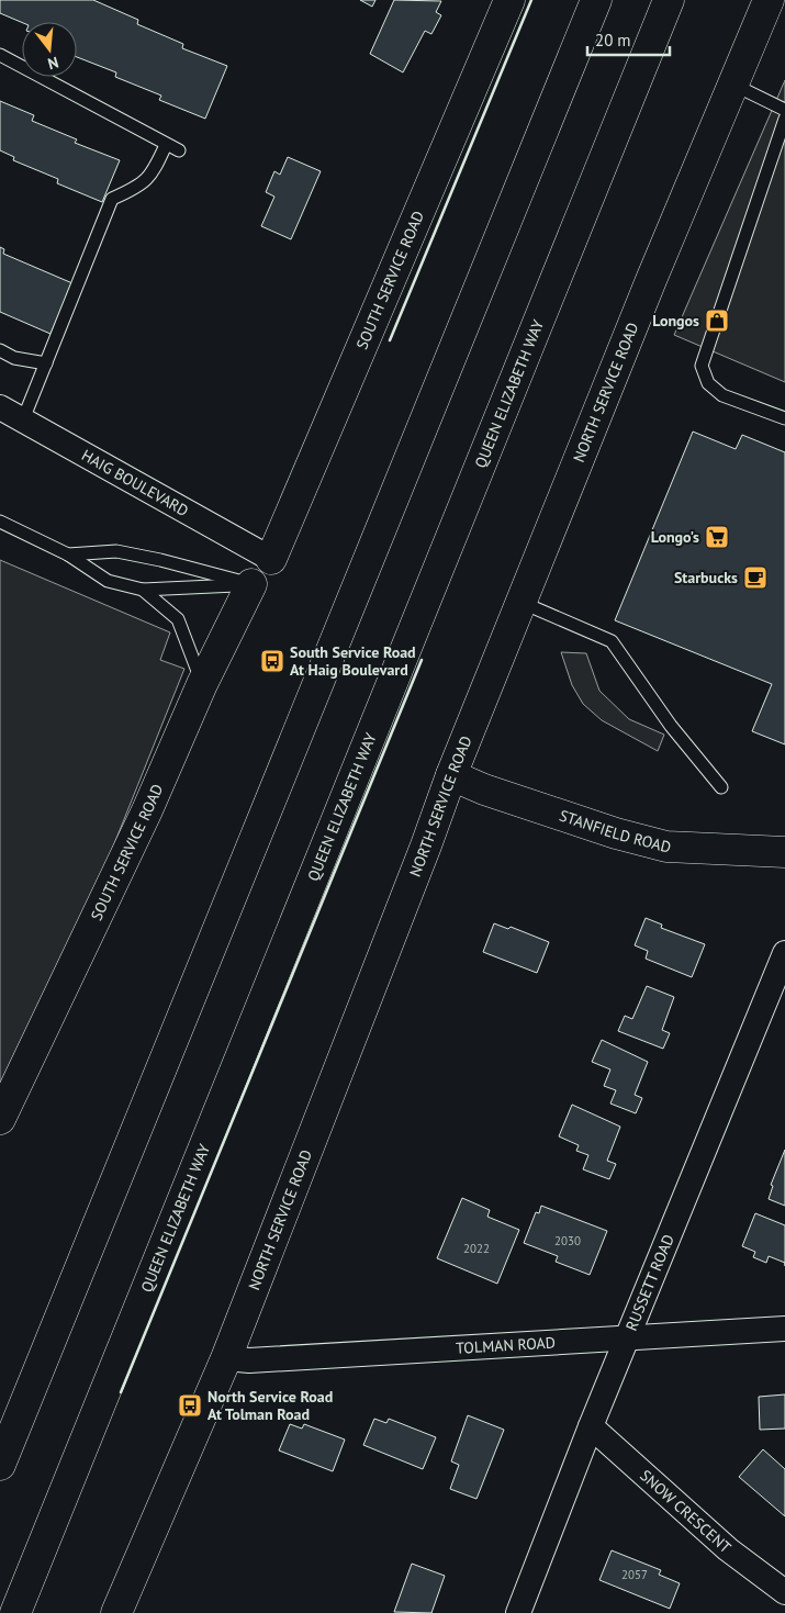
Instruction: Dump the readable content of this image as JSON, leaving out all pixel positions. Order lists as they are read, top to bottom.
{
  "streets": {
    "main road": [
      "SOUTH SERVICE ROAD",
      "NORTH SERVICE ROAD",
      "QUEEN ELIZABETH WAY",
      "STANFIELD ROAD"
    ],
    "street": [
      "HAIG BOULEVARD",
      "RUSSETT ROAD",
      "TOLMAN ROAD",
      "SNOW CRESCENT"
    ]
  },
  "crossings": [
    ["SOUTH SERVICE ROAD", "HAIG BOULEVARD"],
    ["NORTH SERVICE ROAD", "STANFIELD ROAD"],
    ["NORTH SERVICE ROAD", "TOLMAN ROAD"],
    ["RUSSETT ROAD", "TOLMAN ROAD"],
    ["RUSSETT ROAD", "SNOW CRESCENT"]
  ],
  "places": {
    "shop": ["Longos"],
    "supermarket": ["Longo's"],
    "cafe": ["Starbucks"],
    "bus stop": ["South Service Road At Haig Boulevard", "North Service Road At Tolman Road"]
  },
  "house_numbers": ["2030", "2022", "2057"],
  "scale_bar": "20 m",
  "north": "bottom"
}
